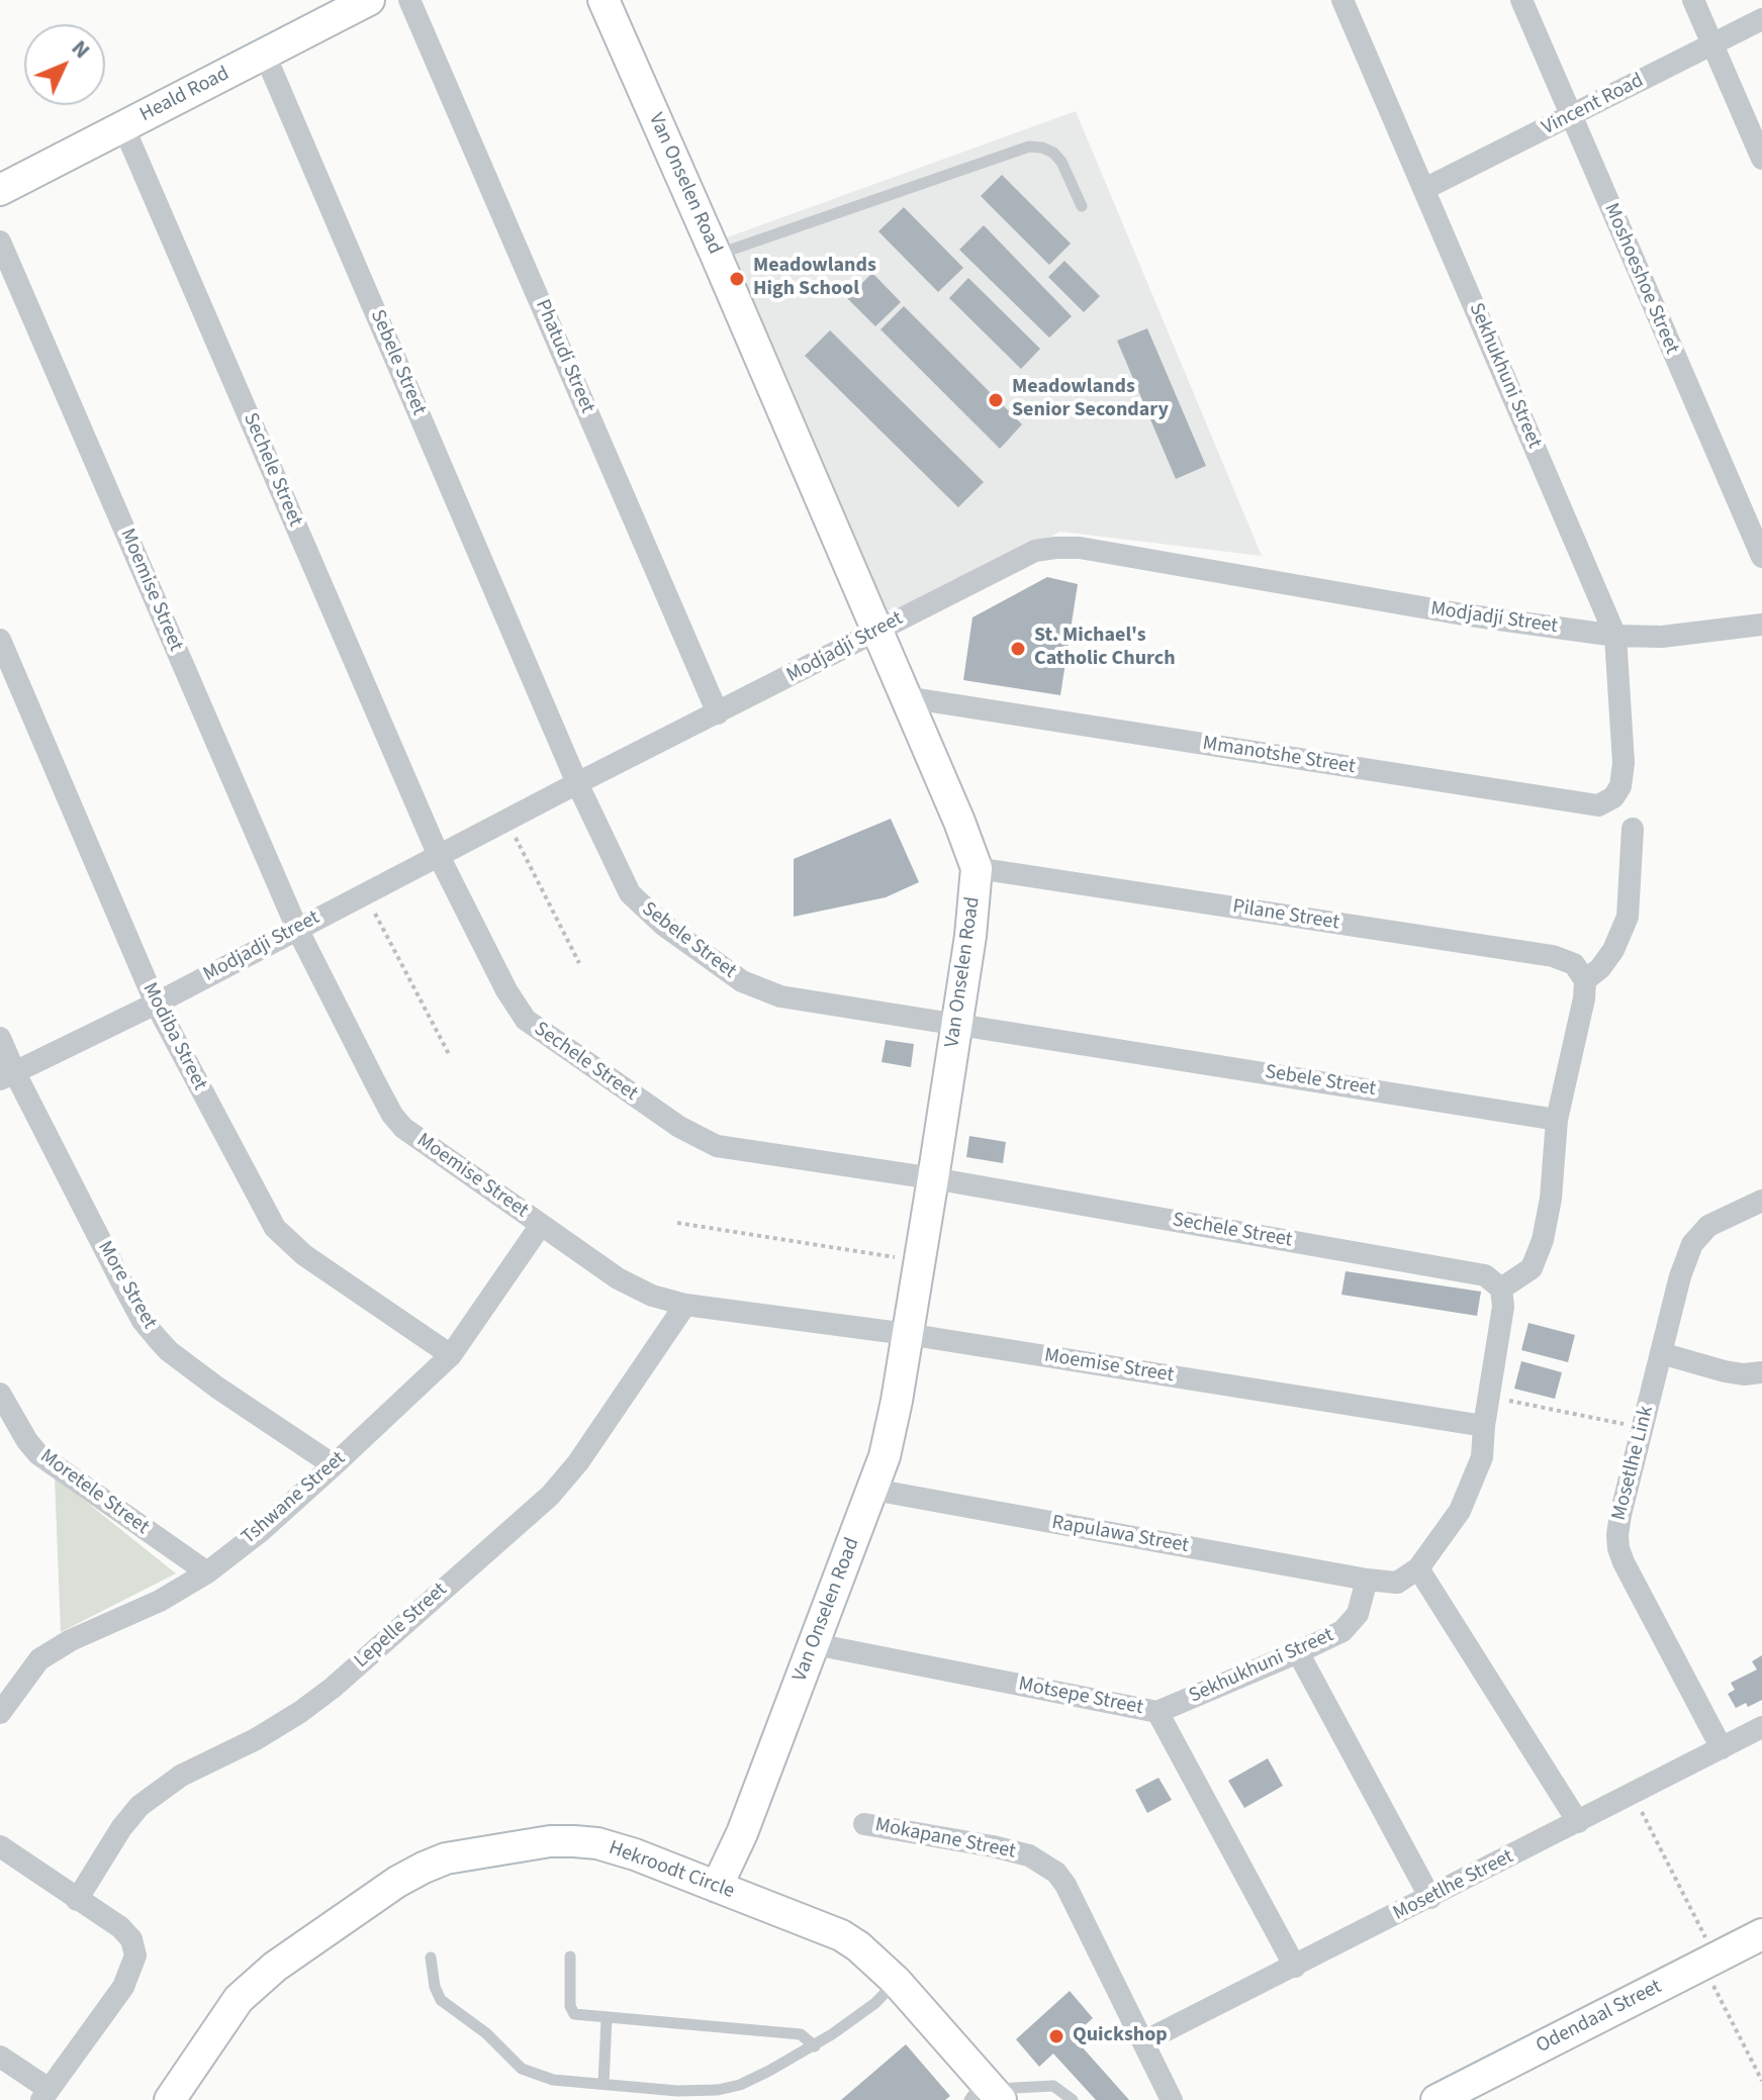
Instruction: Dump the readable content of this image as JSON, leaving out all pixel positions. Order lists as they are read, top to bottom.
{
  "streets": {
    "street": [
      "Heald Road",
      "Vincent Road",
      "Van Onselen Road",
      "Moshoeshoe Street",
      "Phatudi Street",
      "Sebele Street",
      "Sekhukhuni Street",
      "Sechele Street",
      "Moemise Street",
      "Modjadji Street",
      "Mmanotshe Street",
      "Pilane Street",
      "Modiba Street",
      "More Street",
      "Mosetlhe Link",
      "Moretele Street",
      "Tshwane Street",
      "Rapulawa Street",
      "Lepelle Street",
      "Motsepe Street",
      "Mokapane Street",
      "Hekroodt Circle",
      "Mosetlhe Street",
      "Odendaal Street"
    ]
  },
  "crossings": [
    ["Heald Road", "Sebele Street"],
    ["Heald Road", "Sechele Street"],
    ["Vincent Road", "Moshoeshoe Street"],
    ["Vincent Road", "Sekhukhuni Street"],
    ["Van Onselen Road", "Sebele Street"],
    ["Van Onselen Road", "Sechele Street"],
    ["Van Onselen Road", "Moemise Street"],
    ["Van Onselen Road", "Modjadji Street"],
    ["Van Onselen Road", "Mmanotshe Street"],
    ["Van Onselen Road", "Pilane Street"],
    ["Van Onselen Road", "Rapulawa Street"],
    ["Van Onselen Road", "Motsepe Street"],
    ["Van Onselen Road", "Hekroodt Circle"],
    ["Phatudi Street", "Modjadji Street"],
    ["Sebele Street", "Modjadji Street"],
    ["Sekhukhuni Street", "Modjadji Street"],
    ["Sekhukhuni Street", "Mmanotshe Street"],
    ["Sekhukhuni Street", "Rapulawa Street"],
    ["Sekhukhuni Street", "Motsepe Street"],
    ["Sechele Street", "Modjadji Street"],
    ["Moemise Street", "Modjadji Street"],
    ["Moemise Street", "Tshwane Street"],
    ["Moemise Street", "Lepelle Street"],
    ["Modjadji Street", "Modiba Street"],
    ["Modjadji Street", "More Street"],
    ["Modiba Street", "Tshwane Street"],
    ["More Street", "Tshwane Street"],
    ["Mosetlhe Link", "Mosetlhe Street"],
    ["Moretele Street", "Tshwane Street"],
    ["Motsepe Street", "Mosetlhe Street"],
    ["Mokapane Street", "Mosetlhe Street"]
  ],
  "places": [
    "Meadowlands High School",
    "Meadowlands Senior Secondary",
    "St. Michael's Catholic Church",
    "Quickshop"
  ],
  "north": "top right"
}
